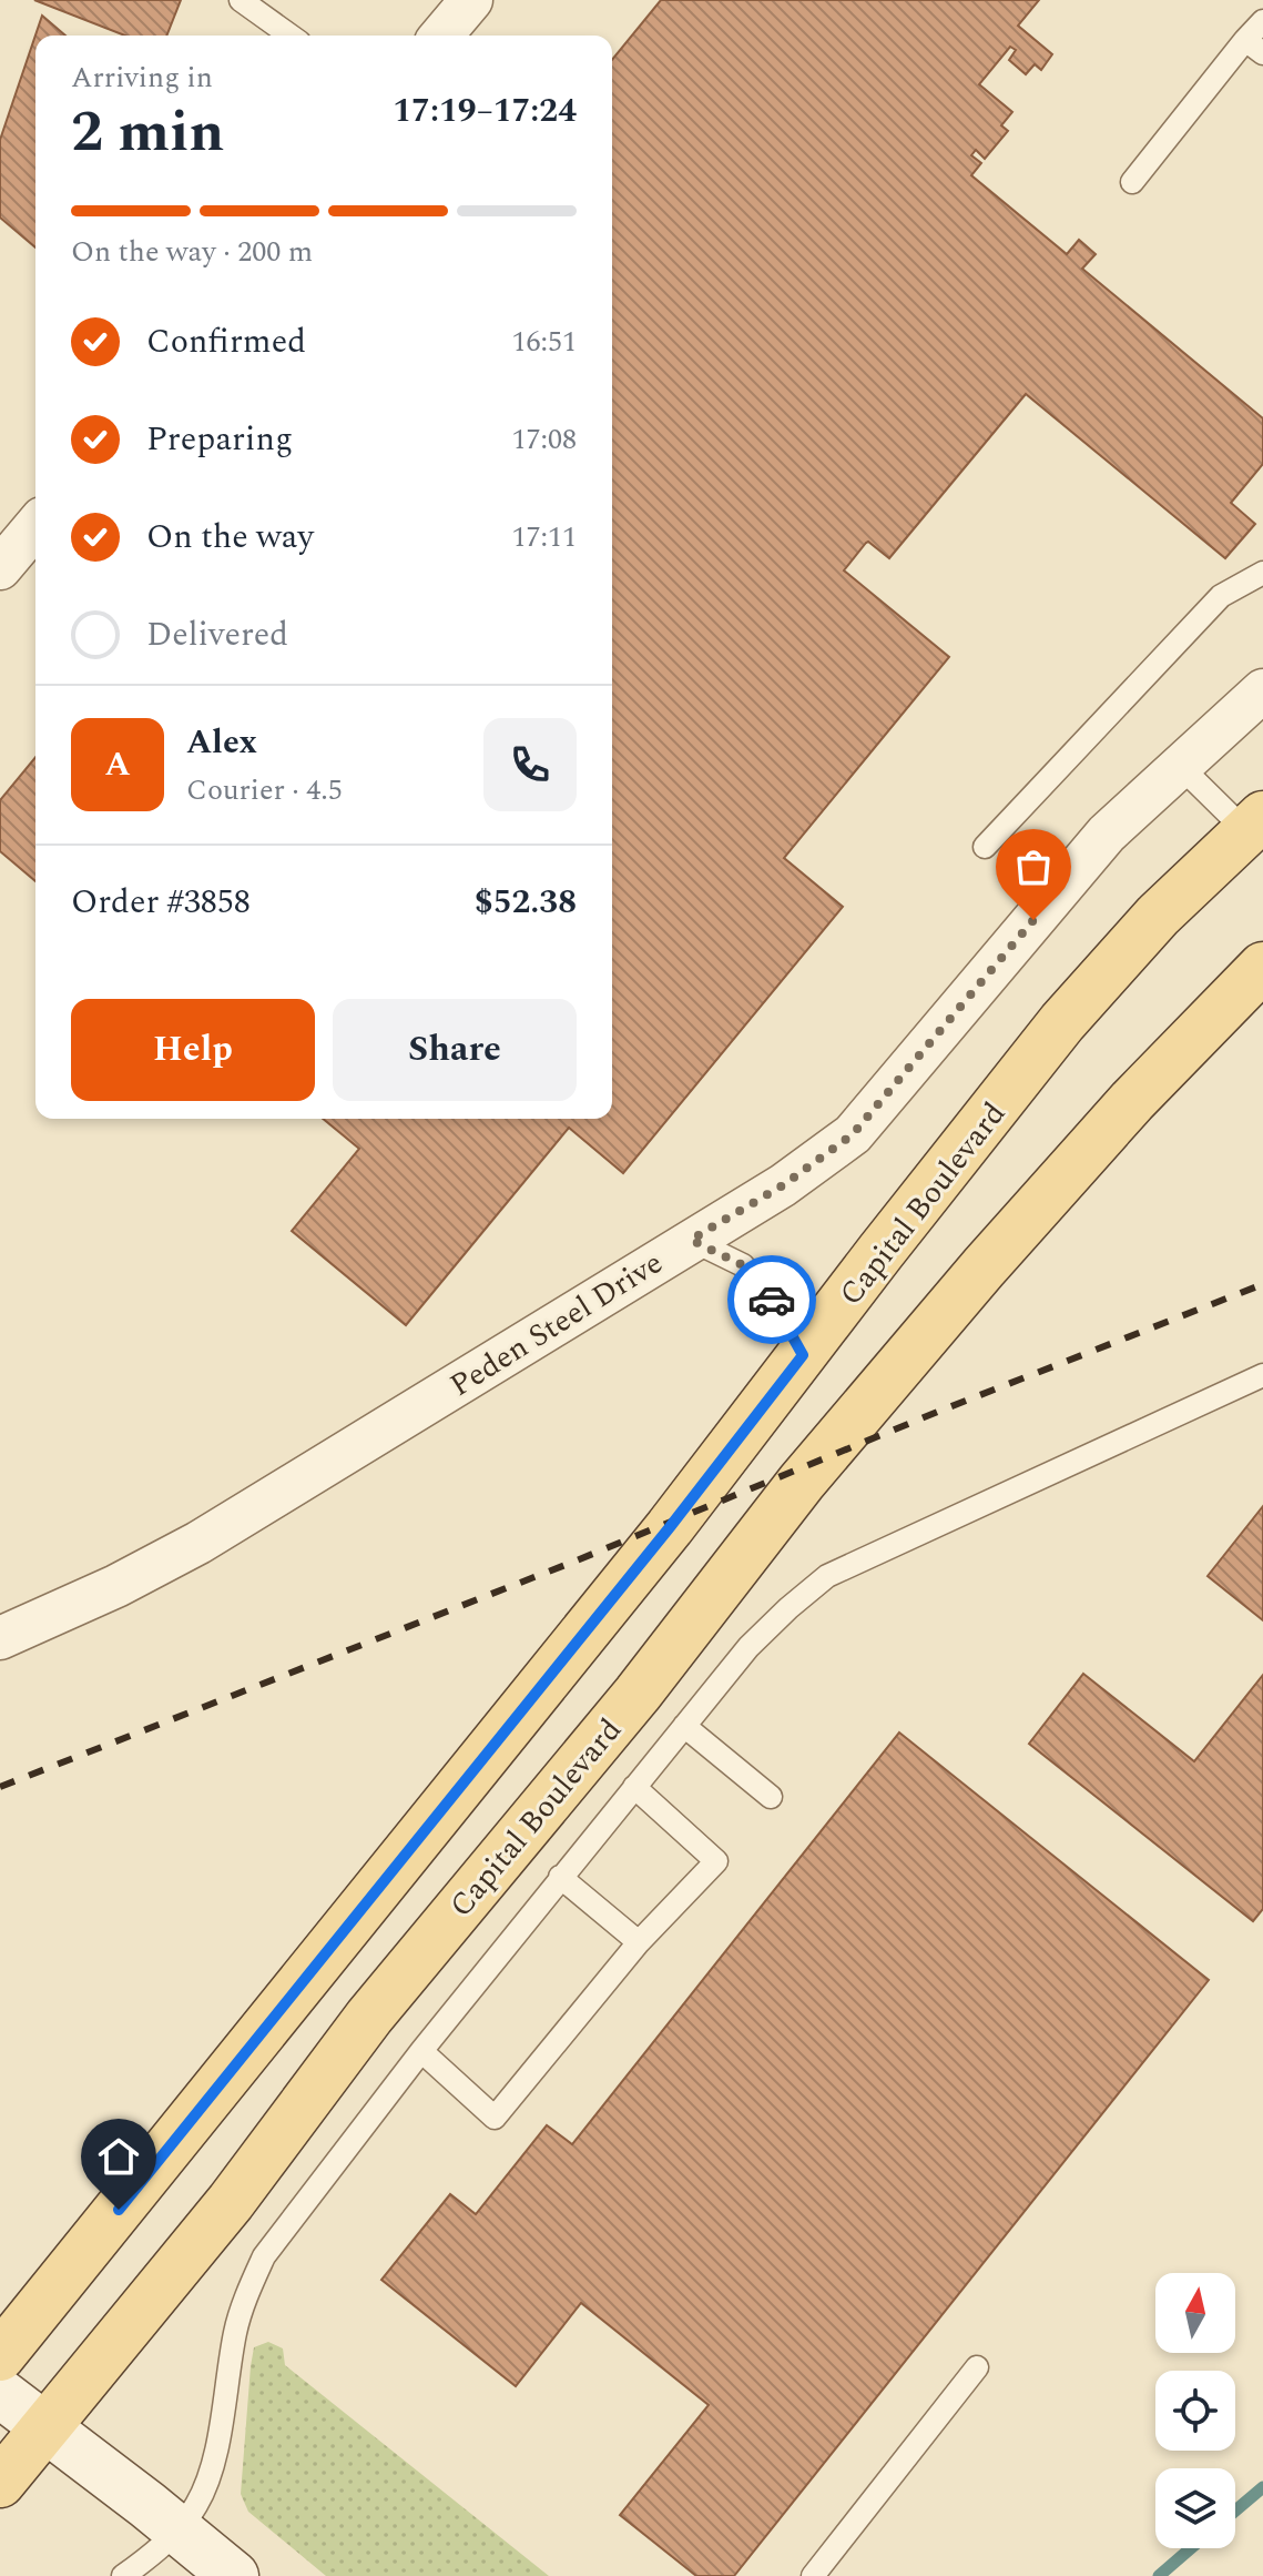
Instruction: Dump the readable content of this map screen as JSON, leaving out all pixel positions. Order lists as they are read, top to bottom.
{
  "streets": {
    "main road": ["Capital Boulevard"],
    "street": ["Peden Steel Drive"]
  },
  "north": "top",
  "page": {
    "heading": ["2 min", "Arriving in", "17:19–17:24"],
    "panel": [
      "Alex",
      "Courier · 4.5",
      "Order #3858",
      "$52.38"
    ],
    "bar": "On the way · 200 m",
    "list": [
      ["Confirmed", "16:51"],
      ["Preparing", "17:08"],
      ["On the way", "17:11"],
      "Delivered"
    ],
    "round": "A",
    "buttons": ["Help", "Share"]
  }
}
